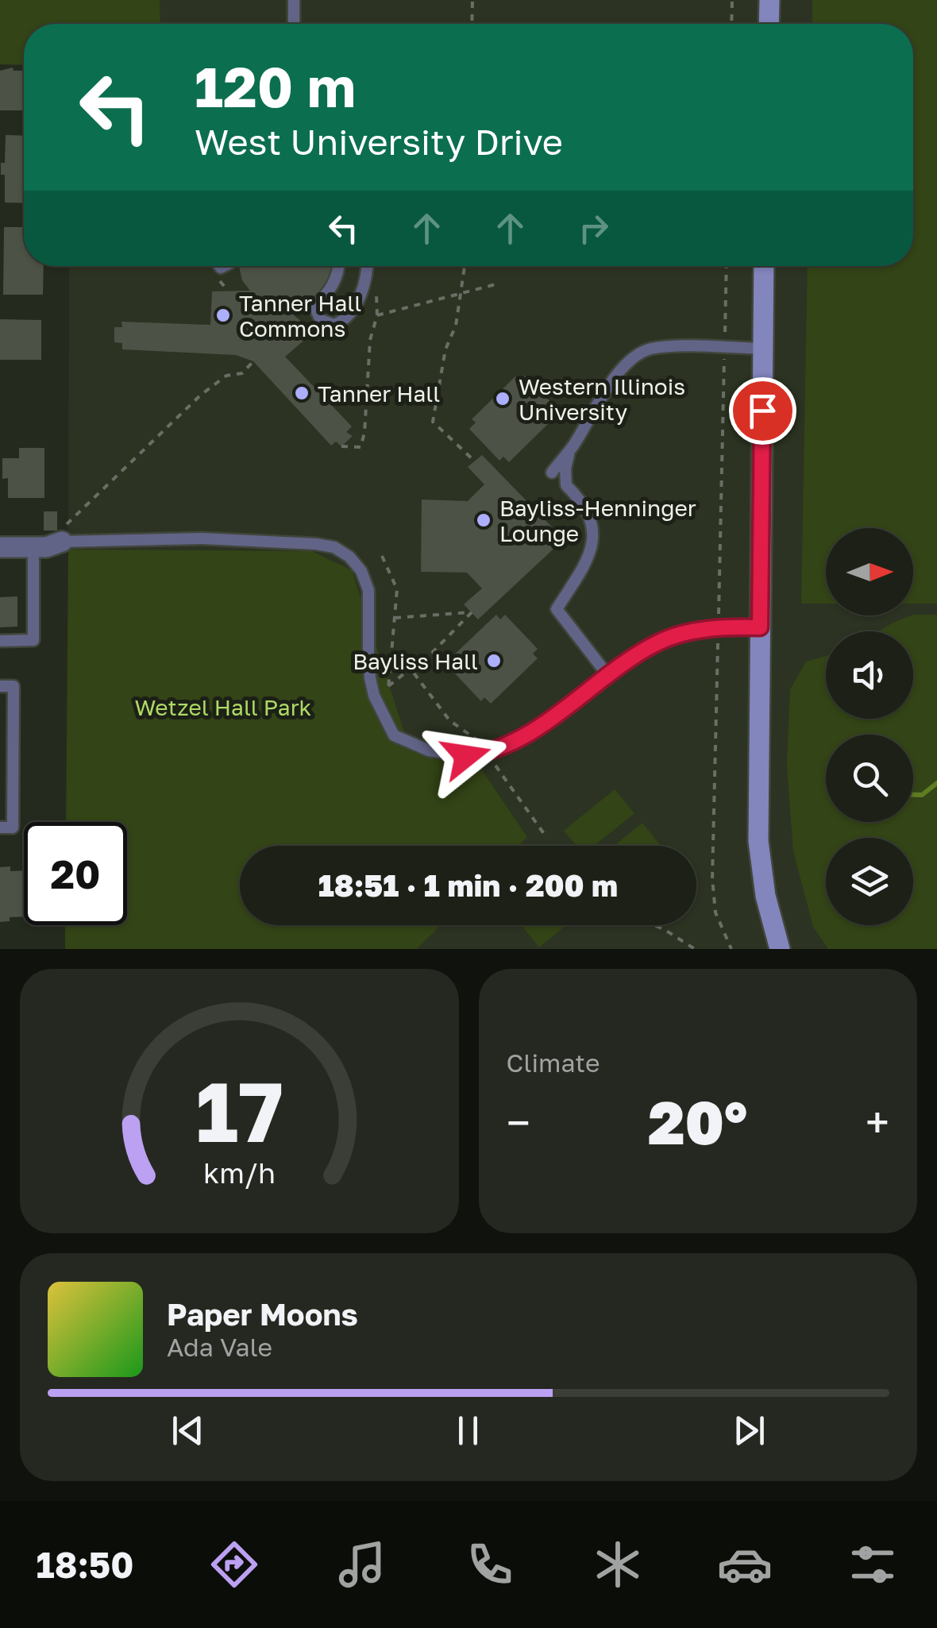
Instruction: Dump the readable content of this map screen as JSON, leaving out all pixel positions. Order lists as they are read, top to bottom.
{
  "parks": ["Wetzel Hall Park"],
  "places": [
    "Tanner Hall Commons",
    "Tanner Hall",
    "Western Illinois University",
    "Bayliss-Henninger Lounge",
    "Bayliss Hall"
  ],
  "north": "right",
  "page": {
    "turn": ["120 m", "West University Drive"],
    "limit": "20",
    "trip": "18:51 · 1 min · 200 m",
    "tile": "Climate",
    "heat": ["−", "20°", "+"],
    "song": ["Paper Moons", "Ada Vale"],
    "tabs": "18:50",
    "gauge": ["17", "km/h"]
  }
}
